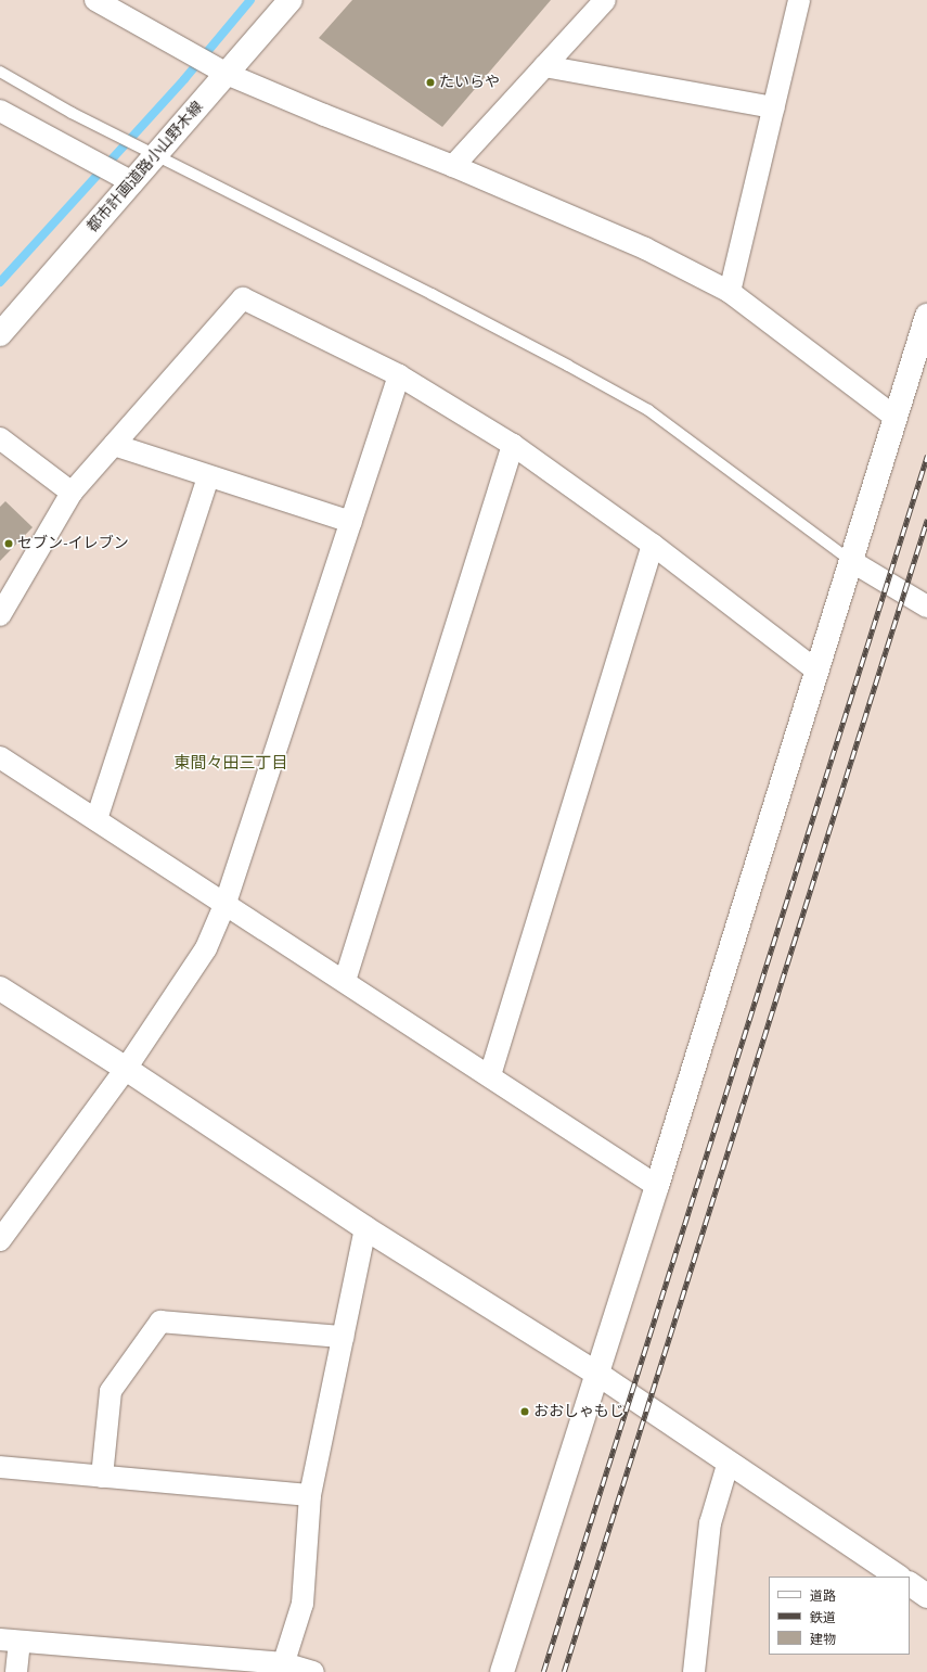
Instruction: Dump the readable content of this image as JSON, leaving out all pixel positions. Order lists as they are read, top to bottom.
{
  "streets": {
    "street": ["都市計画道路小山野木線"]
  },
  "districts": ["東間々田三丁目"],
  "places": ["たいらや", "セブン-イレブン", "おおしゃもじ"],
  "legend": ["道路", "鉄道", "建物"]
}
